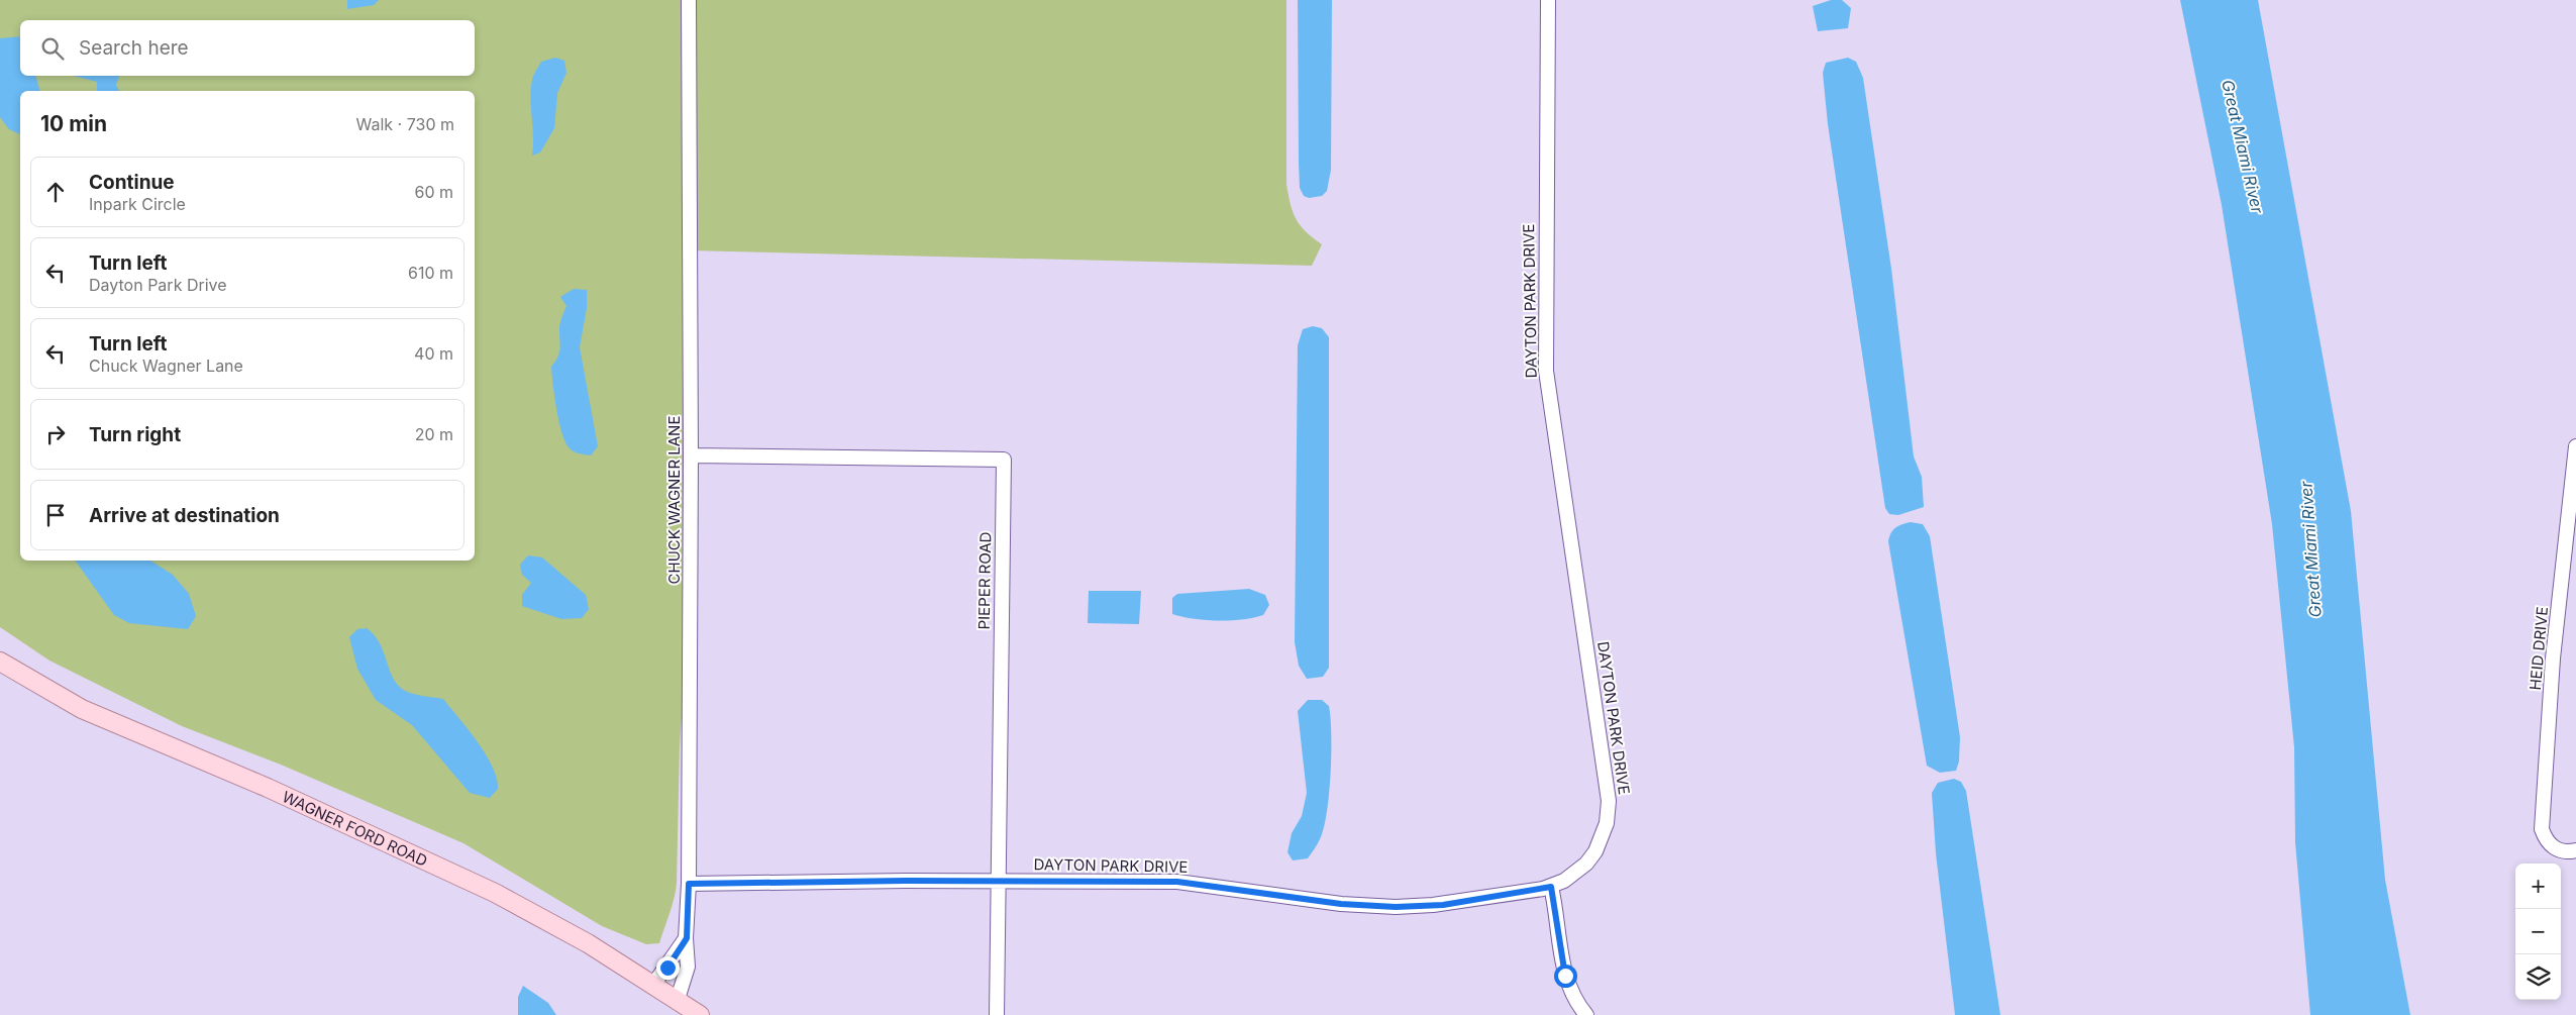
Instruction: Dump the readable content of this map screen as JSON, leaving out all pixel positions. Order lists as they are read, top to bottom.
{
  "streets": {
    "main road": ["WAGNER FORD ROAD"],
    "street": [
      "DAYTON PARK DRIVE",
      "CHUCK WAGNER LANE",
      "PIEPER ROAD",
      "HEID DRIVE"
    ]
  },
  "crossings": [
    ["DAYTON PARK DRIVE", "CHUCK WAGNER LANE"],
    ["DAYTON PARK DRIVE", "PIEPER ROAD"],
    ["CHUCK WAGNER LANE", "PIEPER ROAD"],
    ["CHUCK WAGNER LANE", "WAGNER FORD ROAD"]
  ],
  "water": ["Great Miami River"],
  "page": {
    "search": "Search here",
    "heading": ["10 min", "Walk · 730 m"],
    "list": [
      ["Continue", "Inpark Circle", "60 m"],
      ["Turn left", "Dayton Park Drive", "610 m"],
      ["Turn left", "Chuck Wagner Lane", "40 m"],
      ["Turn right", "20 m"],
      "Arrive at destination"
    ],
    "map_buttons": ["+", "−"]
  }
}
